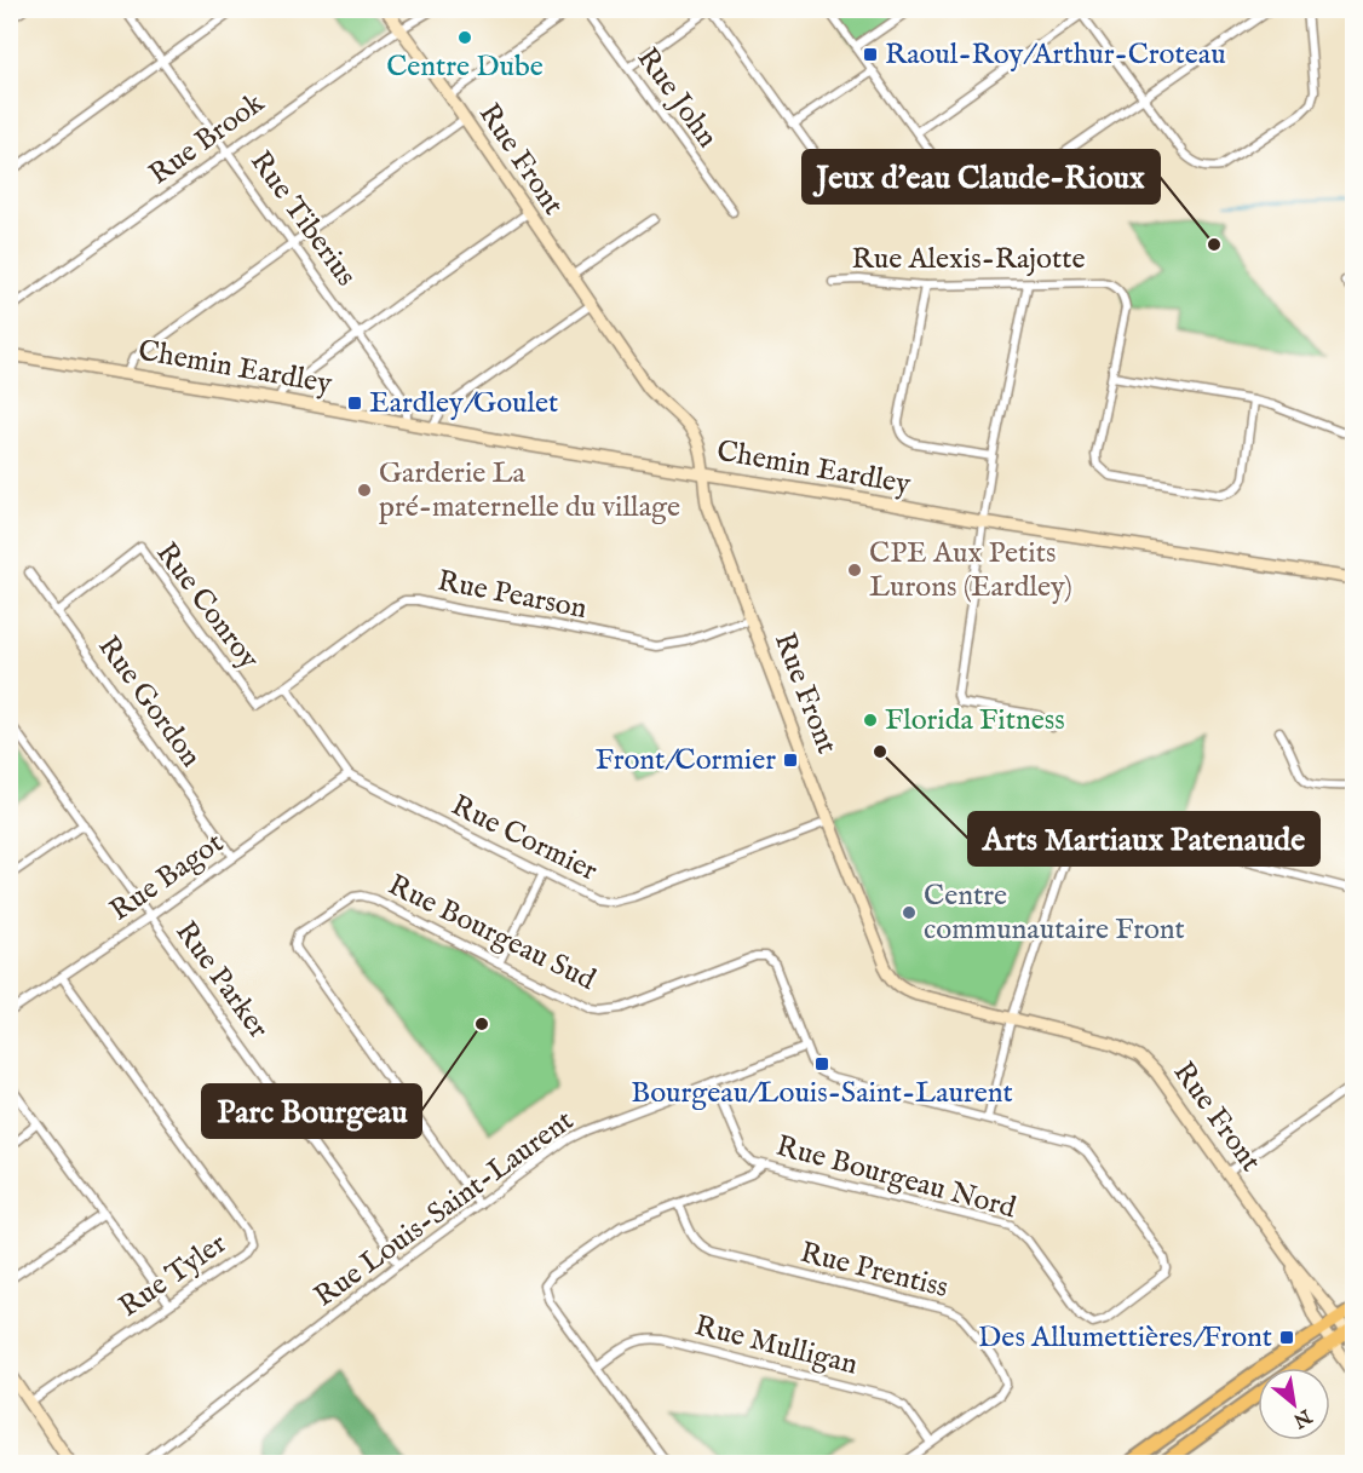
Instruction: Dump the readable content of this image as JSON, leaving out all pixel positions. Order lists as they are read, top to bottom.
{
  "streets": {
    "street": [
      "Rue John",
      "Rue Brook",
      "Rue Front",
      "Rue Tiberius",
      "Rue Alexis-Rajotte",
      "Chemin Eardley",
      "Rue Pearson",
      "Rue Conroy",
      "Rue Gordon",
      "Rue Cormier",
      "Rue Bagot",
      "Rue Bourgeau Sud",
      "Rue Parker",
      "Rue Bourgeau Nord",
      "Rue Louis-Saint-Laurent",
      "Rue Prentiss",
      "Rue Tyler",
      "Rue Mulligan"
    ]
  },
  "crossings": [
    ["Rue Brook", "Rue Front"],
    ["Rue Brook", "Rue Tiberius"],
    ["Rue Front", "Chemin Eardley"],
    ["Rue Front", "Rue Pearson"],
    ["Rue Front", "Rue Cormier"],
    ["Rue Tiberius", "Chemin Eardley"],
    ["Rue Pearson", "Rue Conroy"],
    ["Rue Pearson", "Rue Cormier"],
    ["Rue Conroy", "Rue Gordon"],
    ["Rue Conroy", "Rue Cormier"],
    ["Rue Gordon", "Rue Bagot"],
    ["Rue Cormier", "Rue Bagot"],
    ["Rue Bagot", "Rue Parker"],
    ["Rue Bagot", "Rue Tyler"],
    ["Rue Bourgeau Sud", "Rue Bourgeau Nord"],
    ["Rue Bourgeau Sud", "Rue Louis-Saint-Laurent"],
    ["Rue Parker", "Rue Louis-Saint-Laurent"],
    ["Rue Bourgeau Nord", "Rue Louis-Saint-Laurent"],
    ["Rue Prentiss", "Rue Mulligan"]
  ],
  "places": {
    "other": [
      "Centre Dube",
      "Jeux d'eau Claude-Rioux",
      "Garderie La pré-maternelle du village",
      "CPE Aux Petits Lurons (Eardley)",
      "Florida Fitness",
      "Arts Martiaux Patenaude",
      "Centre communautaire Front",
      "Parc Bourgeau"
    ],
    "transit": [
      "Raoul-Roy/Arthur-Croteau",
      "Eardley/Goulet",
      "Front/Cormier",
      "Bourgeau/Louis-Saint-Laurent",
      "Des Allumettières/Front"
    ]
  },
  "north": "bottom right"
}
